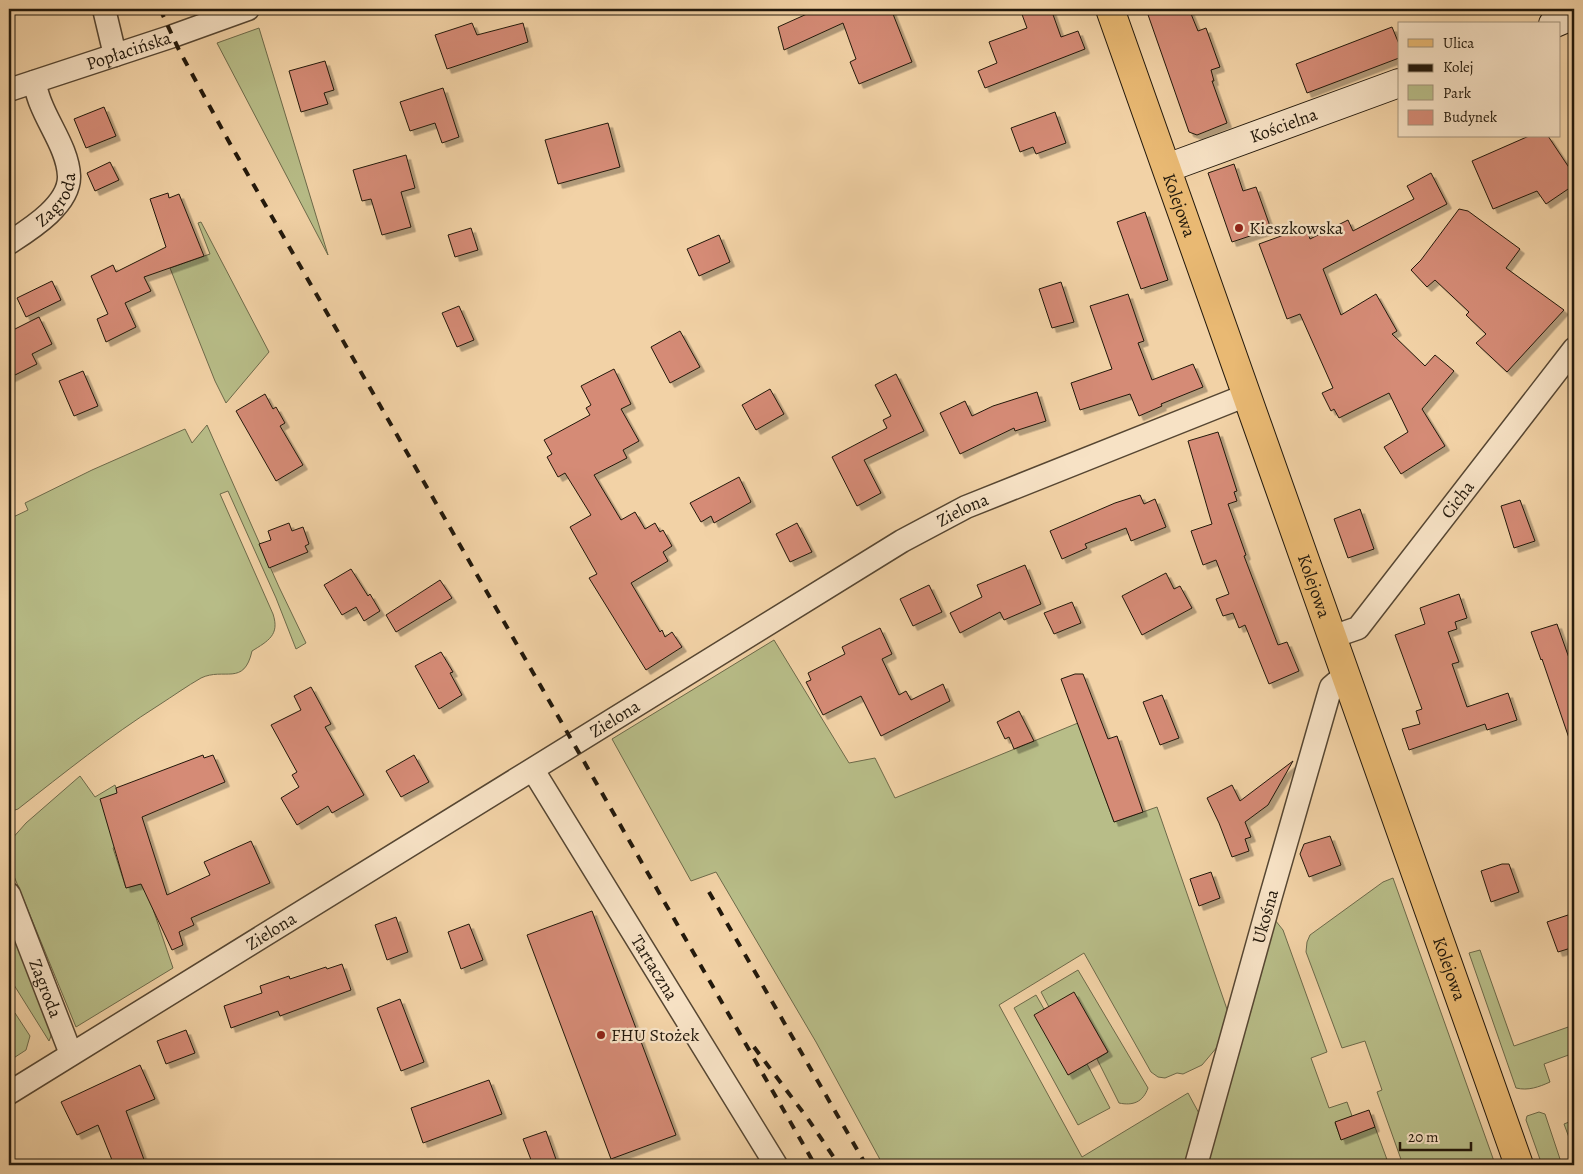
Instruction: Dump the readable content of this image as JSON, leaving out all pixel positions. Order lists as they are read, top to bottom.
{
  "streets": {
    "main road": ["Kościelna", "Kolejowa"],
    "street": [
      "Popłacińska",
      "Zagroda",
      "Cicha",
      "Zielona",
      "Ukośna",
      "Tartaczna"
    ]
  },
  "crossings": [
    ["Popłacińska", "Zagroda"],
    ["Kościelna", "Kolejowa"],
    ["Zagroda", "Zielona"],
    ["Kolejowa", "Cicha"],
    ["Kolejowa", "Zielona"],
    ["Kolejowa", "Ukośna"],
    ["Zielona", "Tartaczna"]
  ],
  "places": ["Kieszkowska", "FHU Stożek"],
  "legend": [
    "Ulica",
    "Kolej",
    "Park",
    "Budynek"
  ],
  "scale_bar": "20 m"
}
